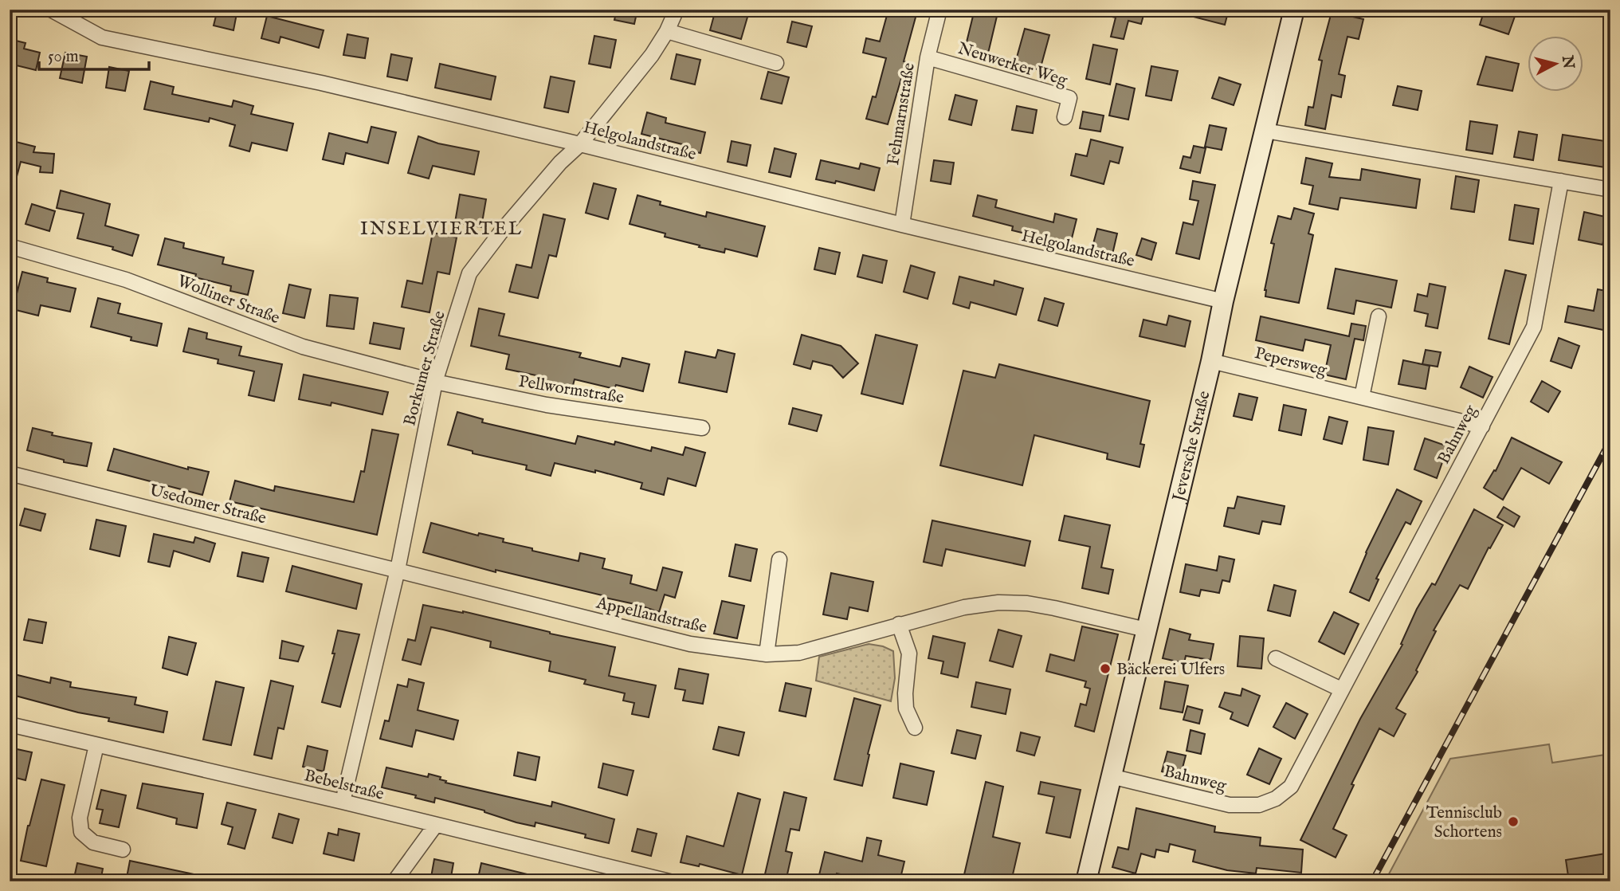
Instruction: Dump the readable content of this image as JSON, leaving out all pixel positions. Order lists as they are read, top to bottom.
{
  "streets": {
    "street": [
      "Neuwerker Weg",
      "Fehmarnstraße",
      "Helgolandstraße",
      "Wolliner Straße",
      "Pepersweg",
      "Borkumer Straße",
      "Pellwormstraße",
      "Bahnweg",
      "Jeversche Straße",
      "Usedomer Straße",
      "Appellandstraße",
      "Bebelstraße"
    ]
  },
  "crossings": [
    ["Neuwerker Weg", "Fehmarnstraße"],
    ["Fehmarnstraße", "Helgolandstraße"],
    ["Helgolandstraße", "Borkumer Straße"],
    ["Helgolandstraße", "Jeversche Straße"],
    ["Wolliner Straße", "Borkumer Straße"],
    ["Wolliner Straße", "Pellwormstraße"],
    ["Pepersweg", "Bahnweg"],
    ["Pepersweg", "Jeversche Straße"],
    ["Borkumer Straße", "Pellwormstraße"],
    ["Borkumer Straße", "Usedomer Straße"],
    ["Borkumer Straße", "Appellandstraße"],
    ["Borkumer Straße", "Bebelstraße"],
    ["Bahnweg", "Jeversche Straße"],
    ["Jeversche Straße", "Appellandstraße"],
    ["Usedomer Straße", "Appellandstraße"]
  ],
  "districts": ["INSELVIERTEL"],
  "places": ["Bäckerei Ulfers", "Tennisclub Schortens"],
  "scale_bar": "50 m",
  "north": "right"
}
